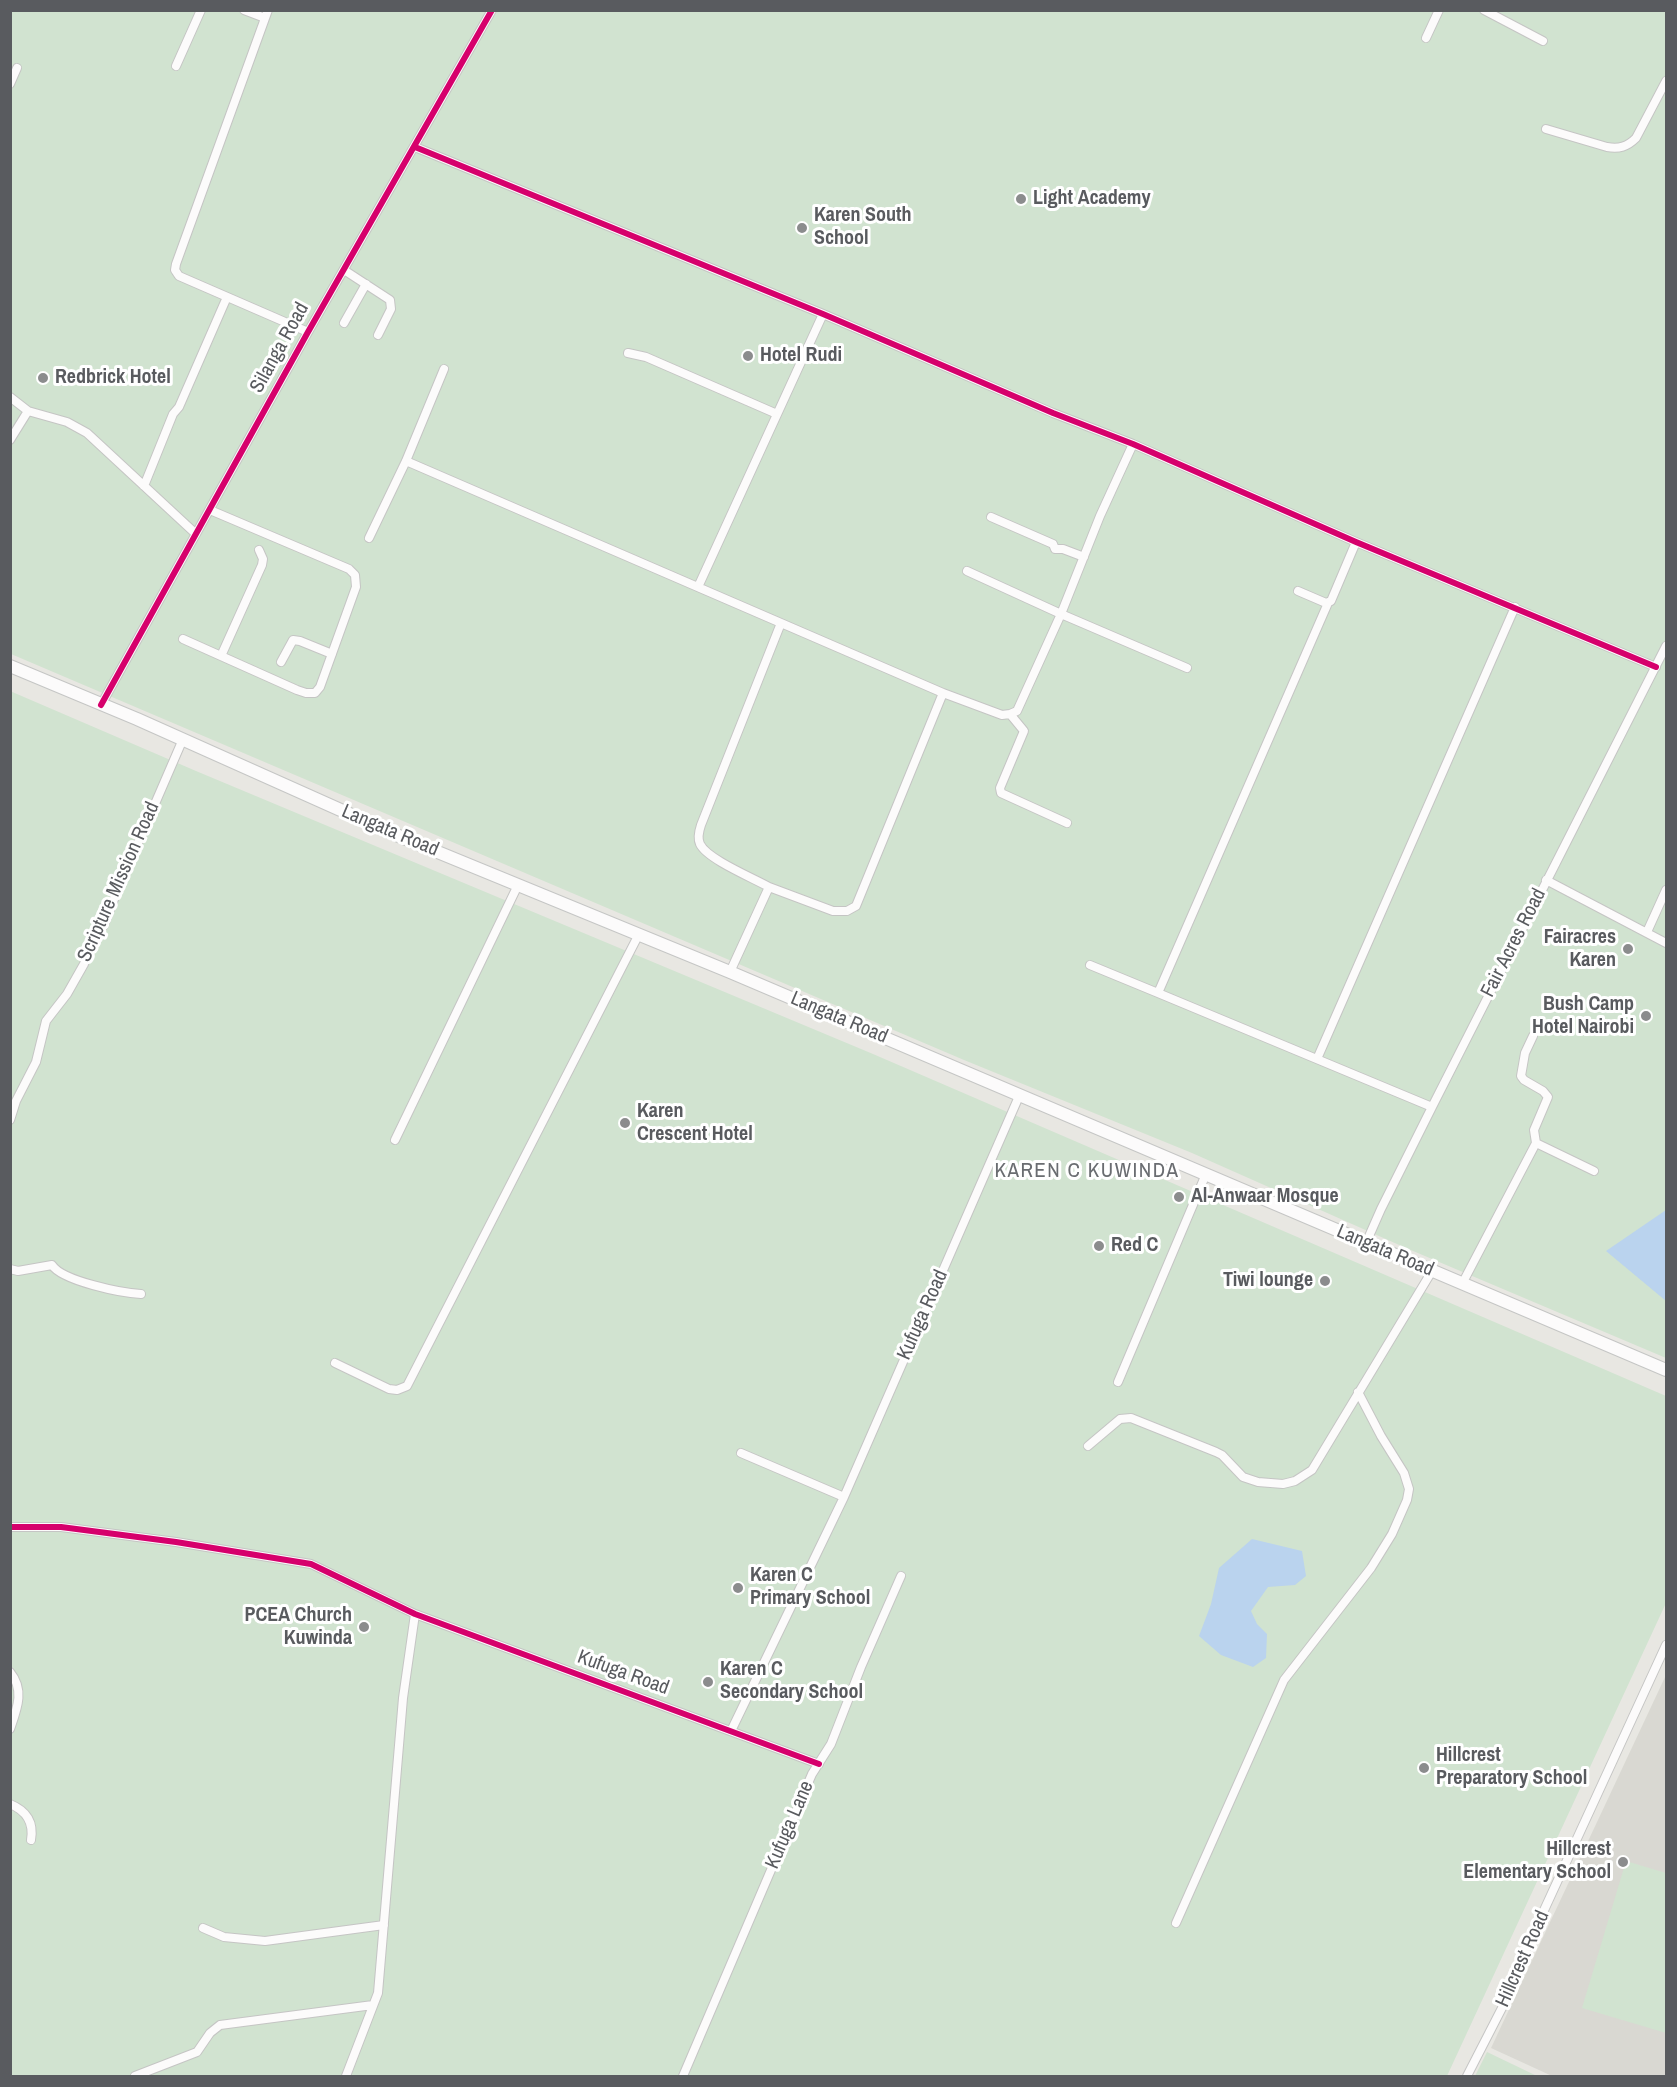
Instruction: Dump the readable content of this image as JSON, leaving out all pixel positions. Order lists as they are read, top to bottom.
{
  "streets": {
    "main road": ["Langata Road"],
    "street": [
      "Silanga Road",
      "Scripture Mission Road",
      "Fair Acres Road",
      "Kufuga Road",
      "Kufuga Lane",
      "Hillcrest Road"
    ]
  },
  "crossings": [
    ["Silanga Road", "Langata Road"],
    ["Langata Road", "Scripture Mission Road"],
    ["Langata Road", "Fair Acres Road"],
    ["Langata Road", "Kufuga Road"],
    ["Kufuga Road", "Kufuga Lane"]
  ],
  "districts": ["KAREN C KUWINDA"],
  "places": [
    "Light Academy",
    "Karen South School",
    "Hotel Rudi",
    "Redbrick Hotel",
    "Fairacres Karen",
    "Bush Camp Hotel Nairobi",
    "Karen Crescent Hotel",
    "Al-Anwaar Mosque",
    "Red C",
    "Tiwi lounge",
    "Karen C Primary School",
    "PCEA Church Kuwinda",
    "Karen C Secondary School",
    "Hillcrest Preparatory School",
    "Hillcrest Elementary School"
  ]
}
